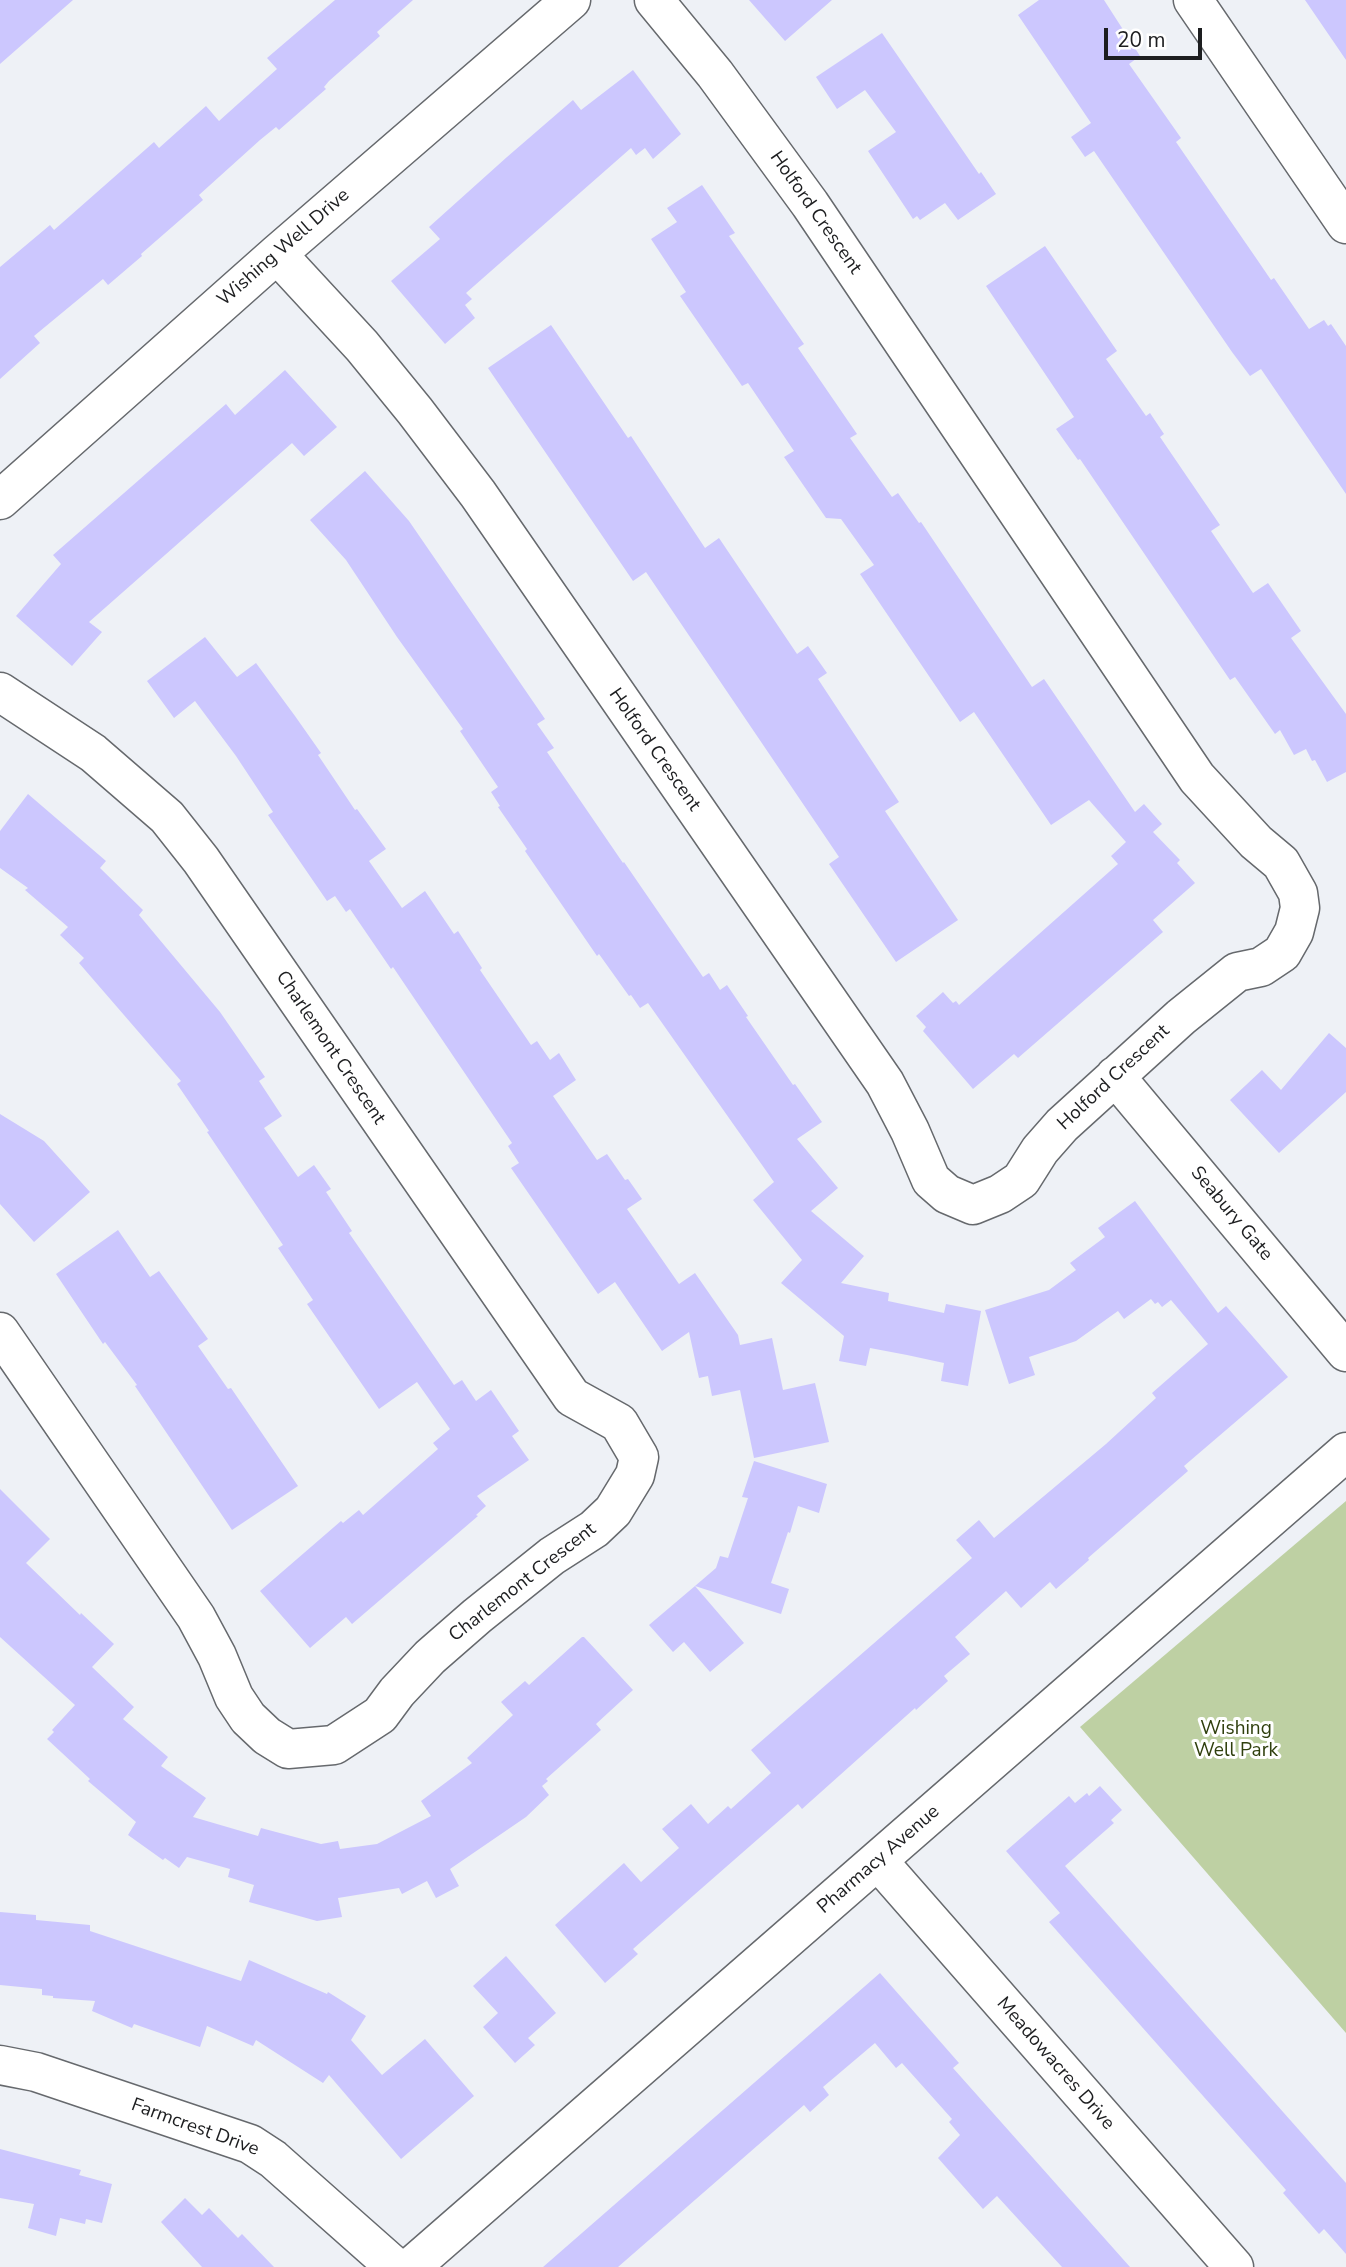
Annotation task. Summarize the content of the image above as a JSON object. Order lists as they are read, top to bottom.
{
  "streets": {
    "street": [
      "Holford Crescent",
      "Wishing Well Drive",
      "Charlemont Crescent",
      "Seabury Gate",
      "Pharmacy Avenue",
      "Meadowacres Drive",
      "Farmcrest Drive"
    ]
  },
  "crossings": [
    ["Holford Crescent", "Wishing Well Drive"],
    ["Holford Crescent", "Seabury Gate"],
    ["Pharmacy Avenue", "Meadowacres Drive"]
  ],
  "parks": ["Wishing Well Park"],
  "scale_bar": "20 m"
}
